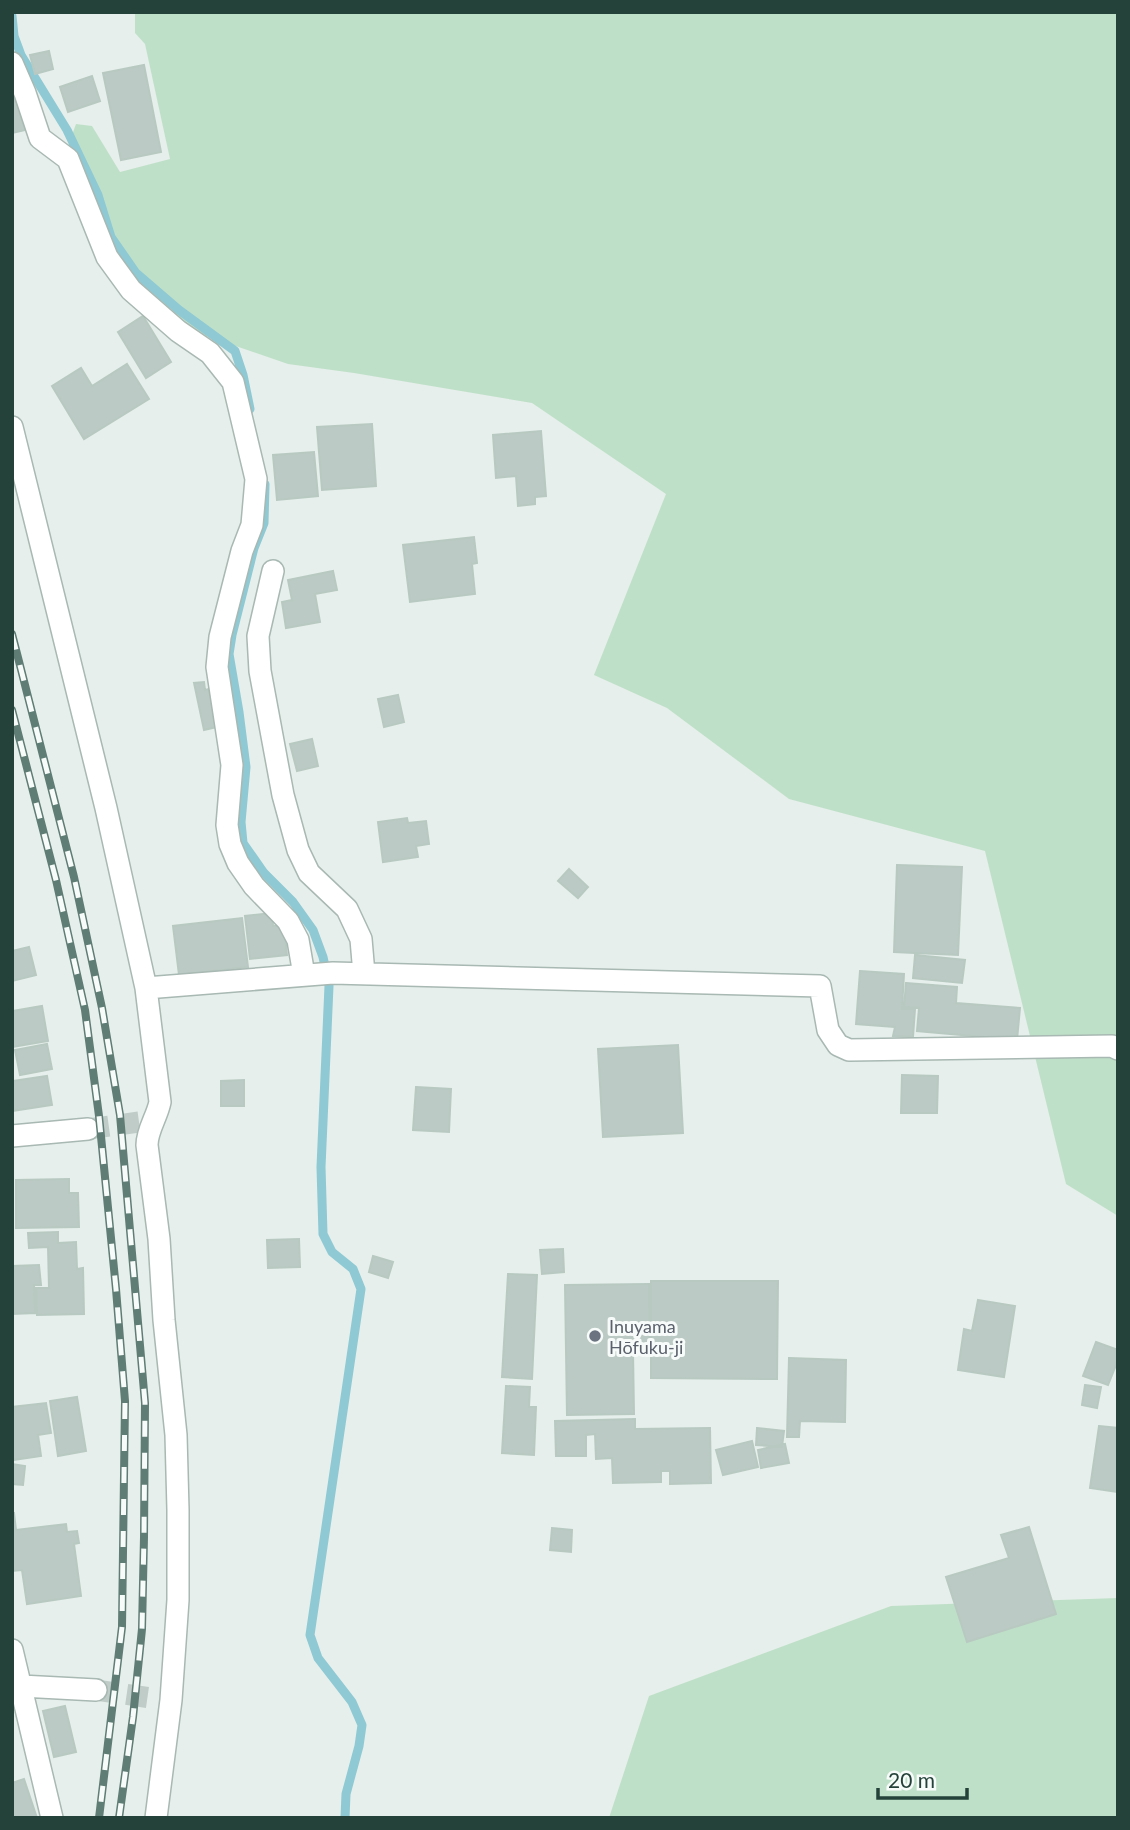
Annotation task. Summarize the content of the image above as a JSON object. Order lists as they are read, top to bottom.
{
  "places": ["Inuyama Hōfuku-ji"],
  "scale_bar": "20 m"
}
